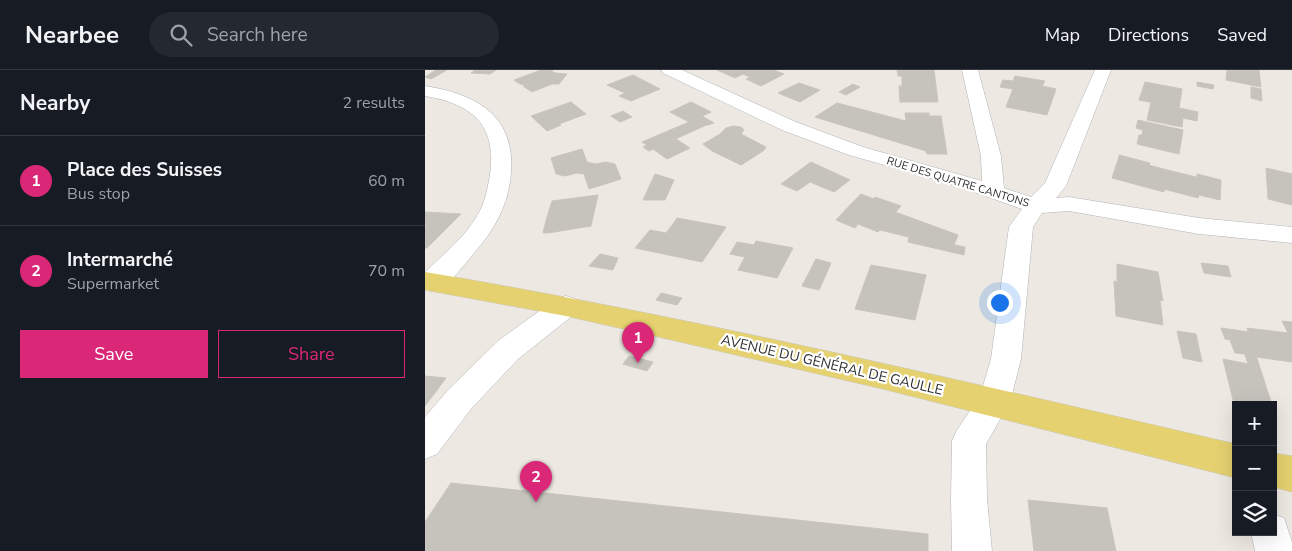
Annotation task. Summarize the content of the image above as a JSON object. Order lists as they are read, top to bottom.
{
  "streets": {
    "main road": ["AVENUE DU GÉNÉRAL DE GAULLE"],
    "street": ["RUE DES QUATRE CANTONS"]
  },
  "page": {
    "header": "Nearbee",
    "search": "Search here",
    "nav": ["Map", "Directions", "Saved"],
    "heading": ["Nearby", "2 results"],
    "list": [
      {
        "mark": "1",
        "name": "Place des Suisses",
        "note": "Bus stop",
        "value": "60 m"
      },
      {
        "mark": "2",
        "name": "Intermarché",
        "note": "Supermarket",
        "value": "70 m"
      }
    ],
    "buttons": ["Save", "Share"],
    "pins": ["1", "2"],
    "map_buttons": ["+", "−"]
  }
}
